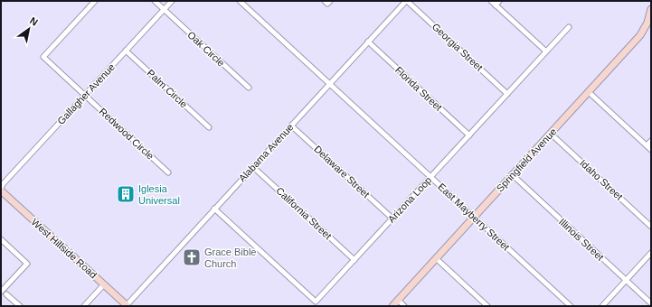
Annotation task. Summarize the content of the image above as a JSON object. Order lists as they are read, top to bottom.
{
  "streets": {
    "main road": ["Springfield Avenue", "West Hillside Road"],
    "street": [
      "Georgia Street",
      "Oak Circle",
      "Palm Circle",
      "Florida Street",
      "Gallagher Avenue",
      "Redwood Circle",
      "Alabama Avenue",
      "Delaware Street",
      "Idaho Street",
      "Arizona Loop",
      "California Street",
      "East Mayberry Street",
      "Illinois Street"
    ]
  },
  "crossings": [
    ["Georgia Street", "Alabama Avenue"],
    ["Georgia Street", "Arizona Loop"],
    ["Oak Circle", "Gallagher Avenue"],
    ["Palm Circle", "Gallagher Avenue"],
    ["Florida Street", "Alabama Avenue"],
    ["Florida Street", "Arizona Loop"],
    ["Gallagher Avenue", "Redwood Circle"],
    ["Gallagher Avenue", "West Hillside Road"],
    ["Alabama Avenue", "Delaware Street"],
    ["Alabama Avenue", "Arizona Loop"],
    ["Alabama Avenue", "California Street"],
    ["Alabama Avenue", "East Mayberry Street"],
    ["Alabama Avenue", "West Hillside Road"],
    ["Springfield Avenue", "Idaho Street"],
    ["Springfield Avenue", "East Mayberry Street"],
    ["Springfield Avenue", "Illinois Street"],
    ["Delaware Street", "Arizona Loop"],
    ["Arizona Loop", "California Street"],
    ["Arizona Loop", "East Mayberry Street"]
  ],
  "places": {
    "building": ["Iglesia Universal"],
    "church": ["Grace Bible Church"]
  },
  "north": "top right"
}
